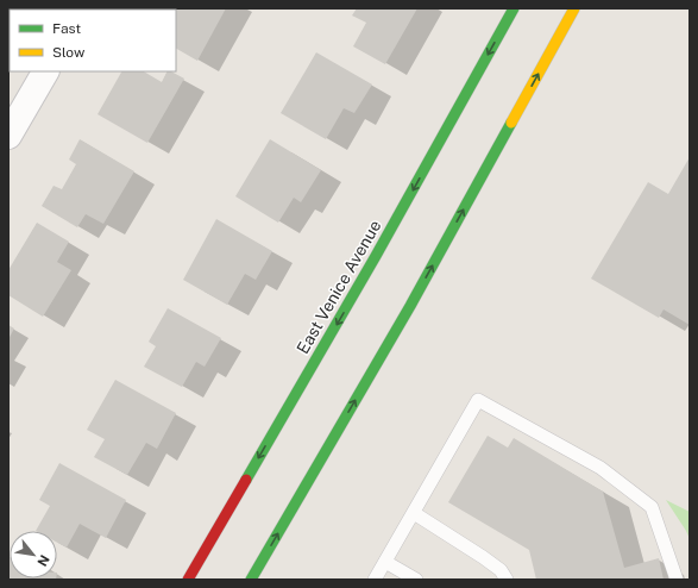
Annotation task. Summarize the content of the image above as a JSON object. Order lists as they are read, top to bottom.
{
  "streets": {
    "main road": ["East Venice Avenue"]
  },
  "legend": ["Fast", "Slow"],
  "north": "bottom right"
}
